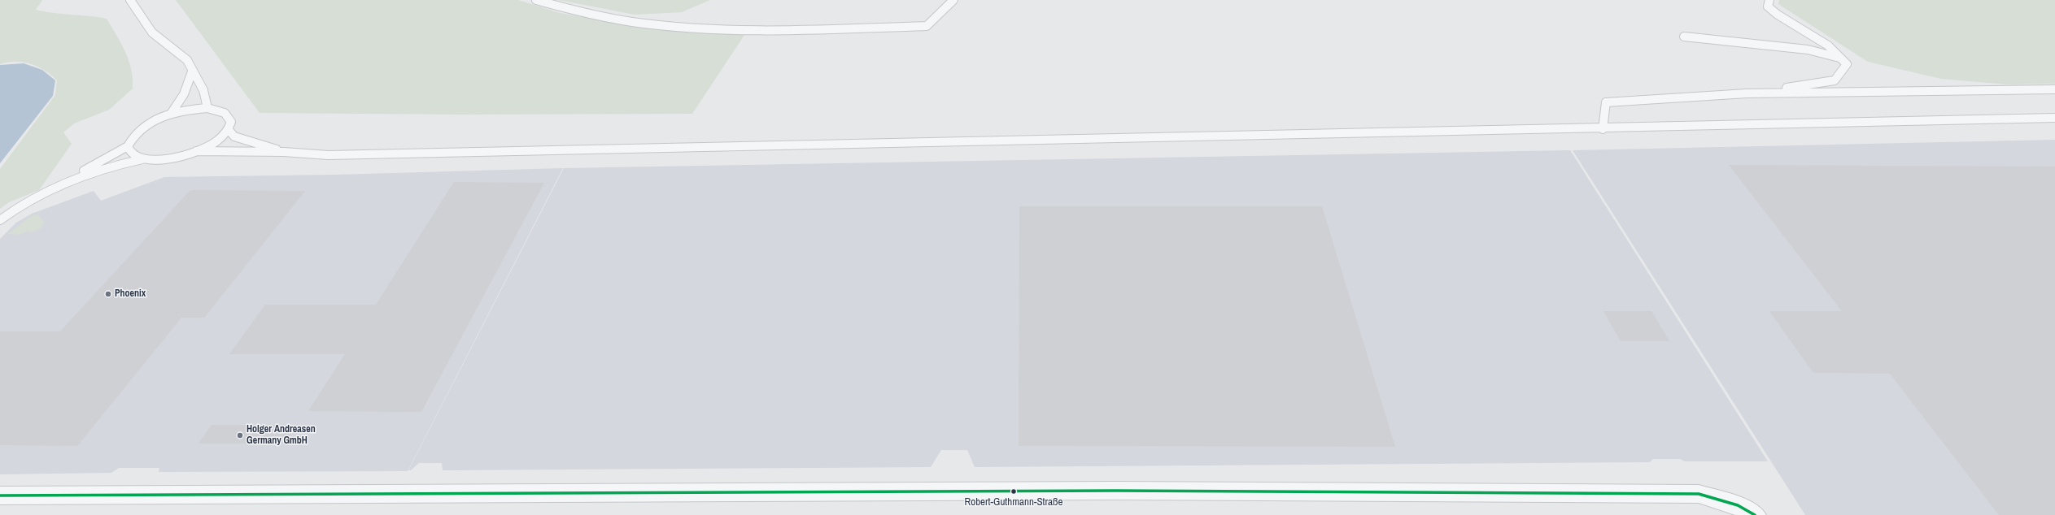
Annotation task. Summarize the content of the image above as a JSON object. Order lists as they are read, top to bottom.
{
  "places": ["Phoenix", "Holger Andreasen Germany GmbH", "Robert-Guthmann-Straße"]
}
